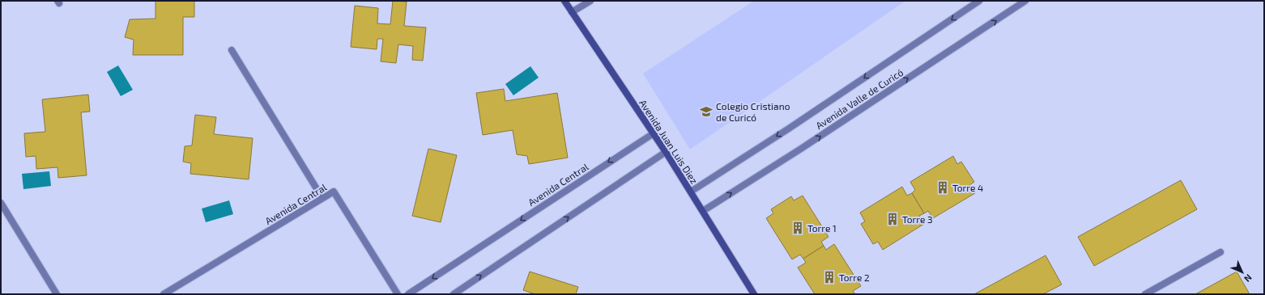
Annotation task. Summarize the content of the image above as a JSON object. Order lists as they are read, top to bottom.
{
  "streets": {
    "main road": ["Avenida Juan Luis Diez"],
    "street": ["Avenida Valle de Curicó", "Avenida Central"]
  },
  "crossings": [
    ["Avenida Valle de Curicó", "Avenida Juan Luis Diez"],
    ["Avenida Juan Luis Diez", "Avenida Central"]
  ],
  "places": {
    "school or university": ["Colegio Cristiano de Curicó"],
    "building": [
      "Torre 4",
      "Torre 3",
      "Torre 1",
      "Torre 2"
    ]
  },
  "north": "bottom right"
}
